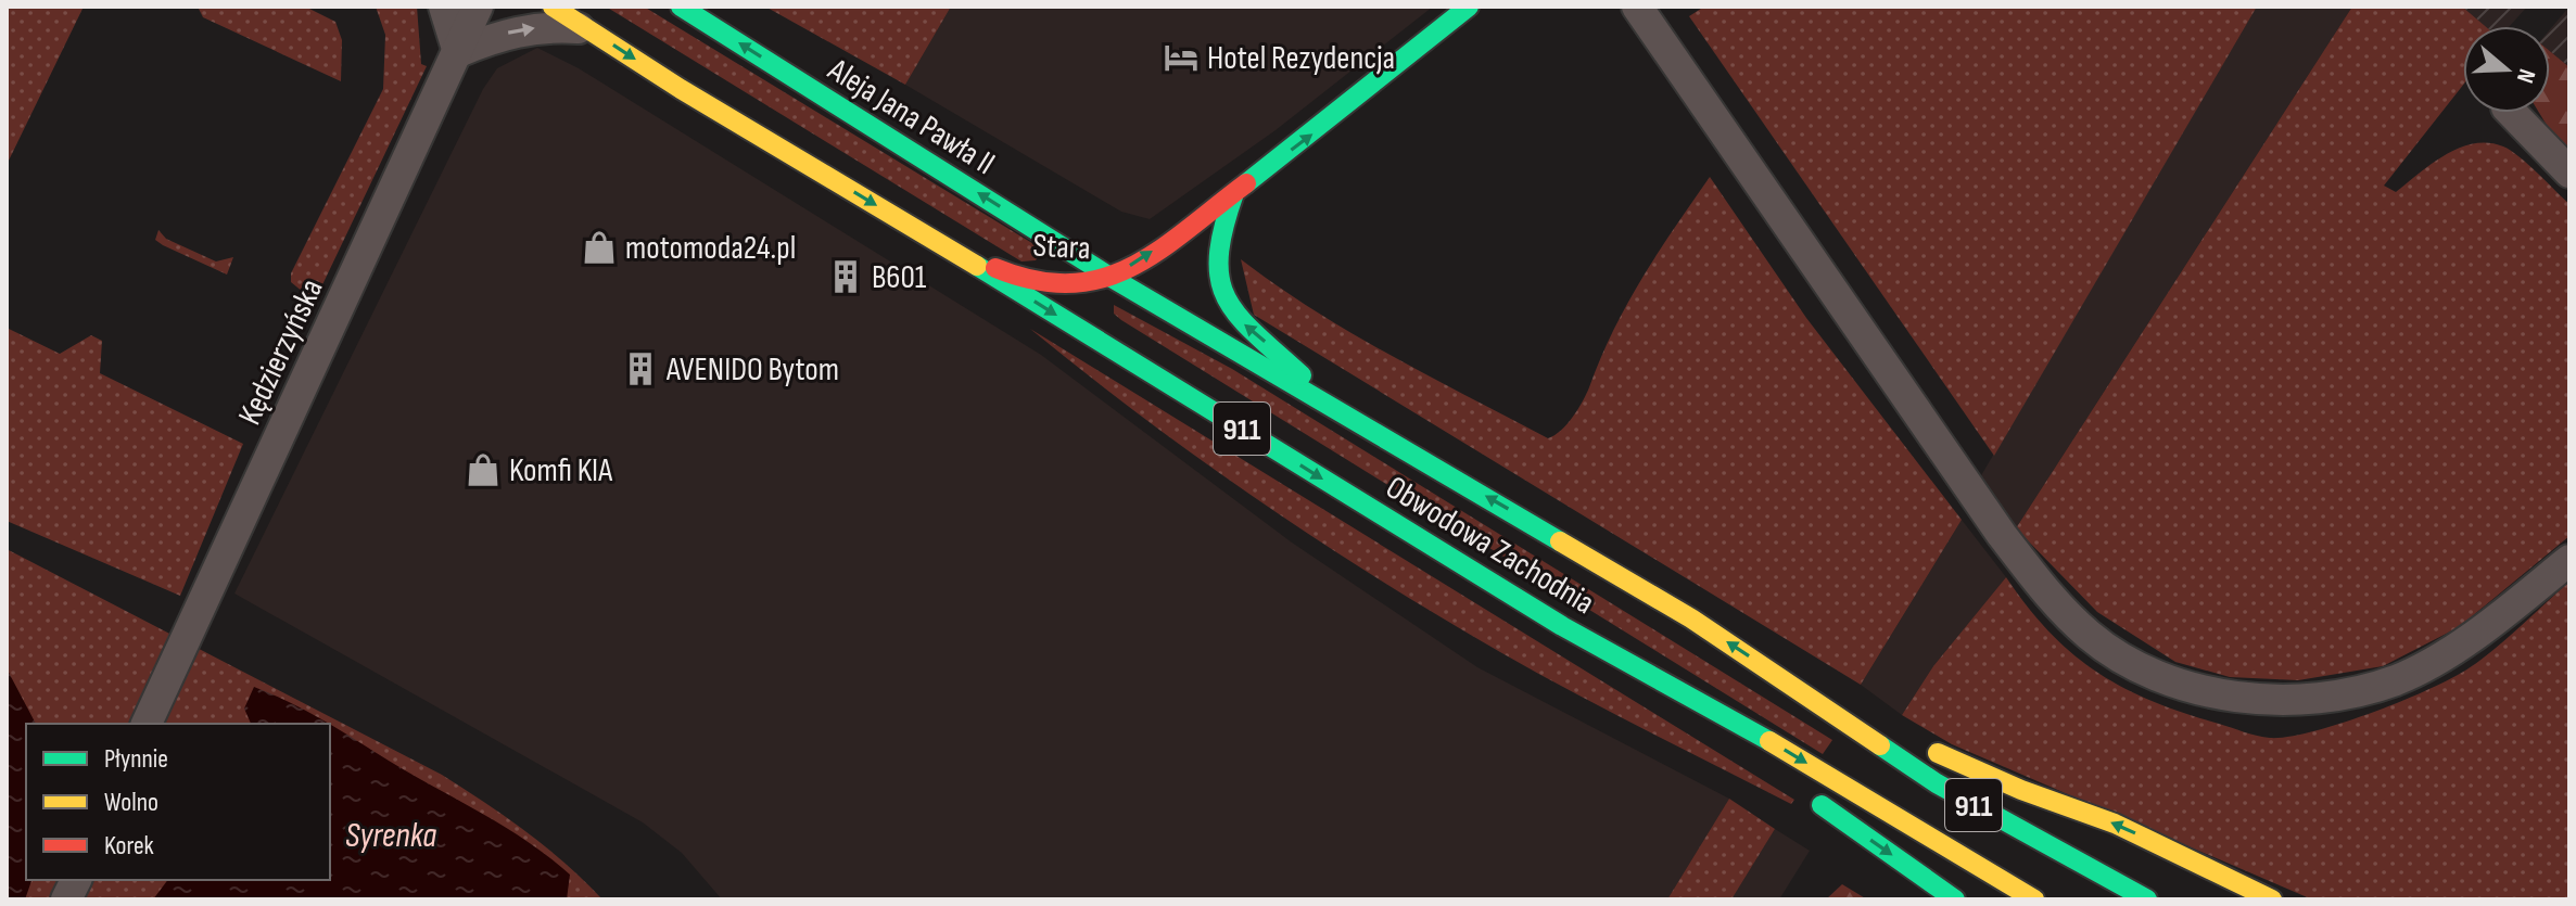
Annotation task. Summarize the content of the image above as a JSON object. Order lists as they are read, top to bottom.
{
  "streets": {
    "main road": [
      "Aleja Jana Pawła II",
      "Stara",
      "911",
      "Obwodowa Zachodnia"
    ],
    "street": ["Kędzierzyńska"]
  },
  "crossings": [
    ["Aleja Jana Pawła II", "Stara"],
    ["Aleja Jana Pawła II", "Obwodowa Zachodnia"],
    ["Stara", "911"],
    ["Stara", "Obwodowa Zachodnia"],
    ["911", "Obwodowa Zachodnia"]
  ],
  "one_way": ["Stara"],
  "water": ["Syrenka"],
  "places": {
    "hotel": ["Hotel Rezydencja"],
    "shop": ["motomoda24.pl", "Komfi KIA"],
    "building": ["B601", "AVENIDO Bytom"]
  },
  "legend": ["Płynnie", "Wolno", "Korek"],
  "north": "right"
}
